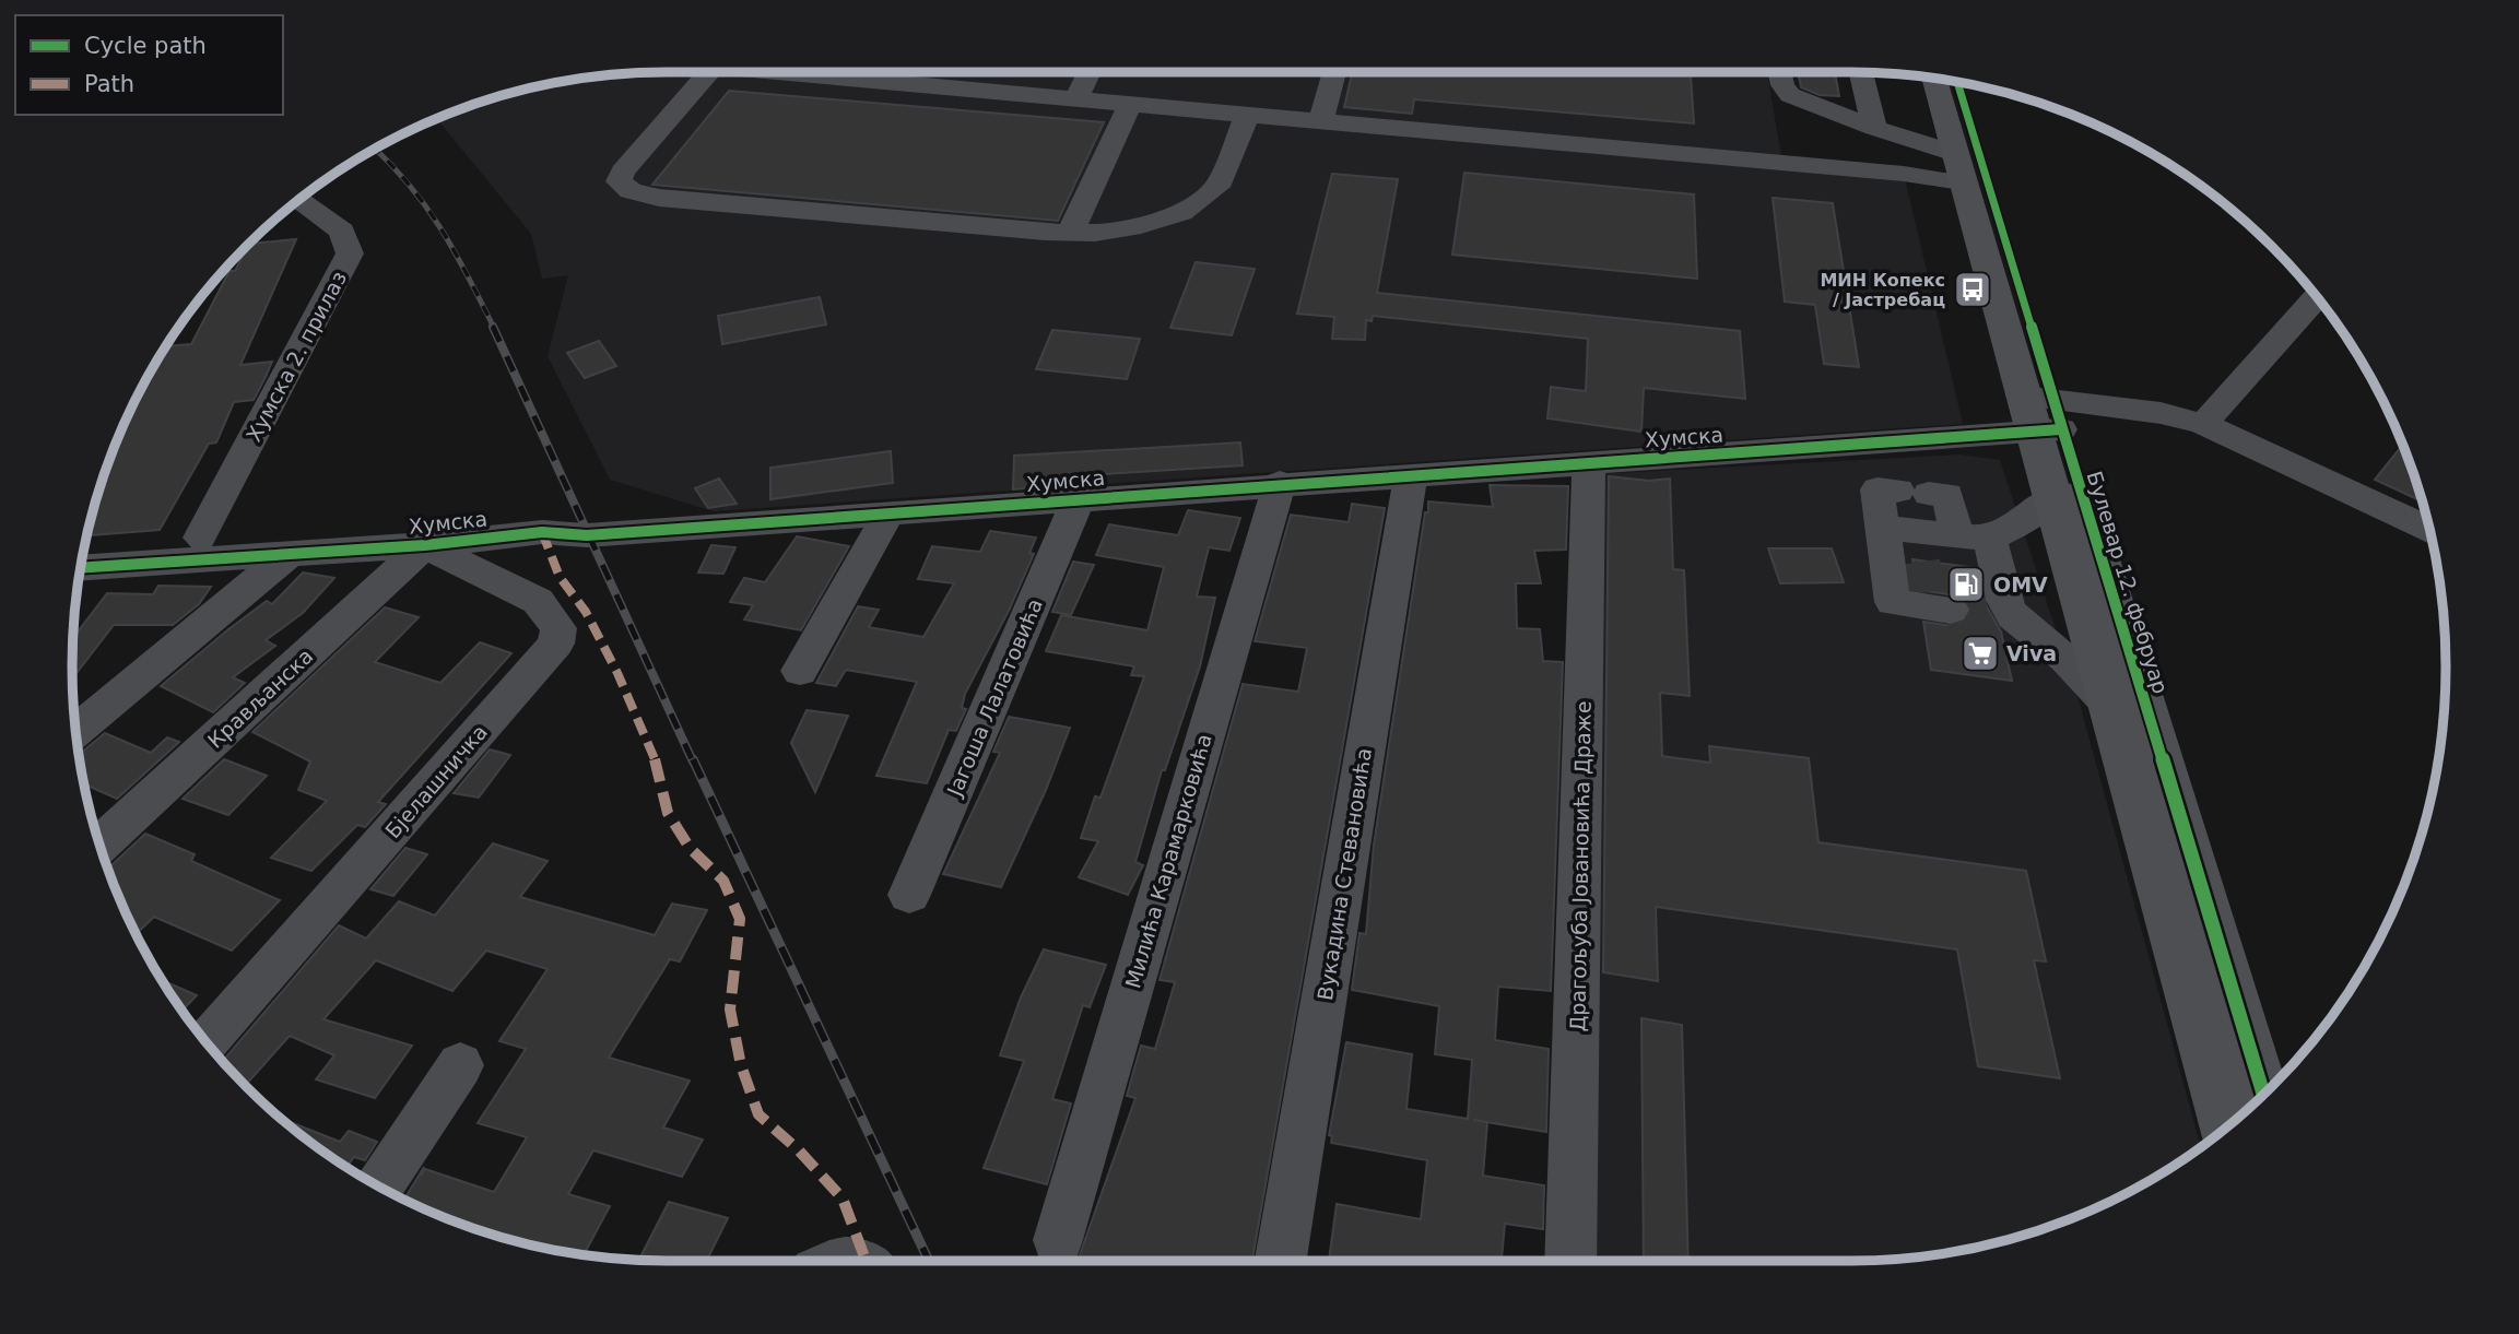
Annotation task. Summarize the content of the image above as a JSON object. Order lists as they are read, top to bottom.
{
  "streets": {
    "main road": ["Булевар 12. фебруар"],
    "street": [
      "Хумска 2. прилаз",
      "Хумска",
      "Јагоша Лалатовића",
      "Крављанска",
      "Бјелашничка",
      "Милића Карамарковића",
      "Драгољуба Јовановића Драже",
      "Вукадина Стевановића"
    ]
  },
  "crossings": [
    ["Хумска 2. прилаз", "Хумска"],
    ["Хумска", "Булевар 12. фебруар"],
    ["Хумска", "Јагоша Лалатовића"],
    ["Хумска", "Крављанска"],
    ["Хумска", "Бјелашничка"],
    ["Хумска", "Милића Карамарковића"],
    ["Хумска", "Драгољуба Јовановића Драже"],
    ["Хумска", "Вукадина Стевановића"],
    ["Крављанска", "Бјелашничка"]
  ],
  "places": {
    "bus stop": ["МИН Копекс / Јастребац"],
    "fuel station": ["OMV"],
    "supermarket": ["Viva"]
  },
  "legend": ["Cycle path", "Path"]
}
